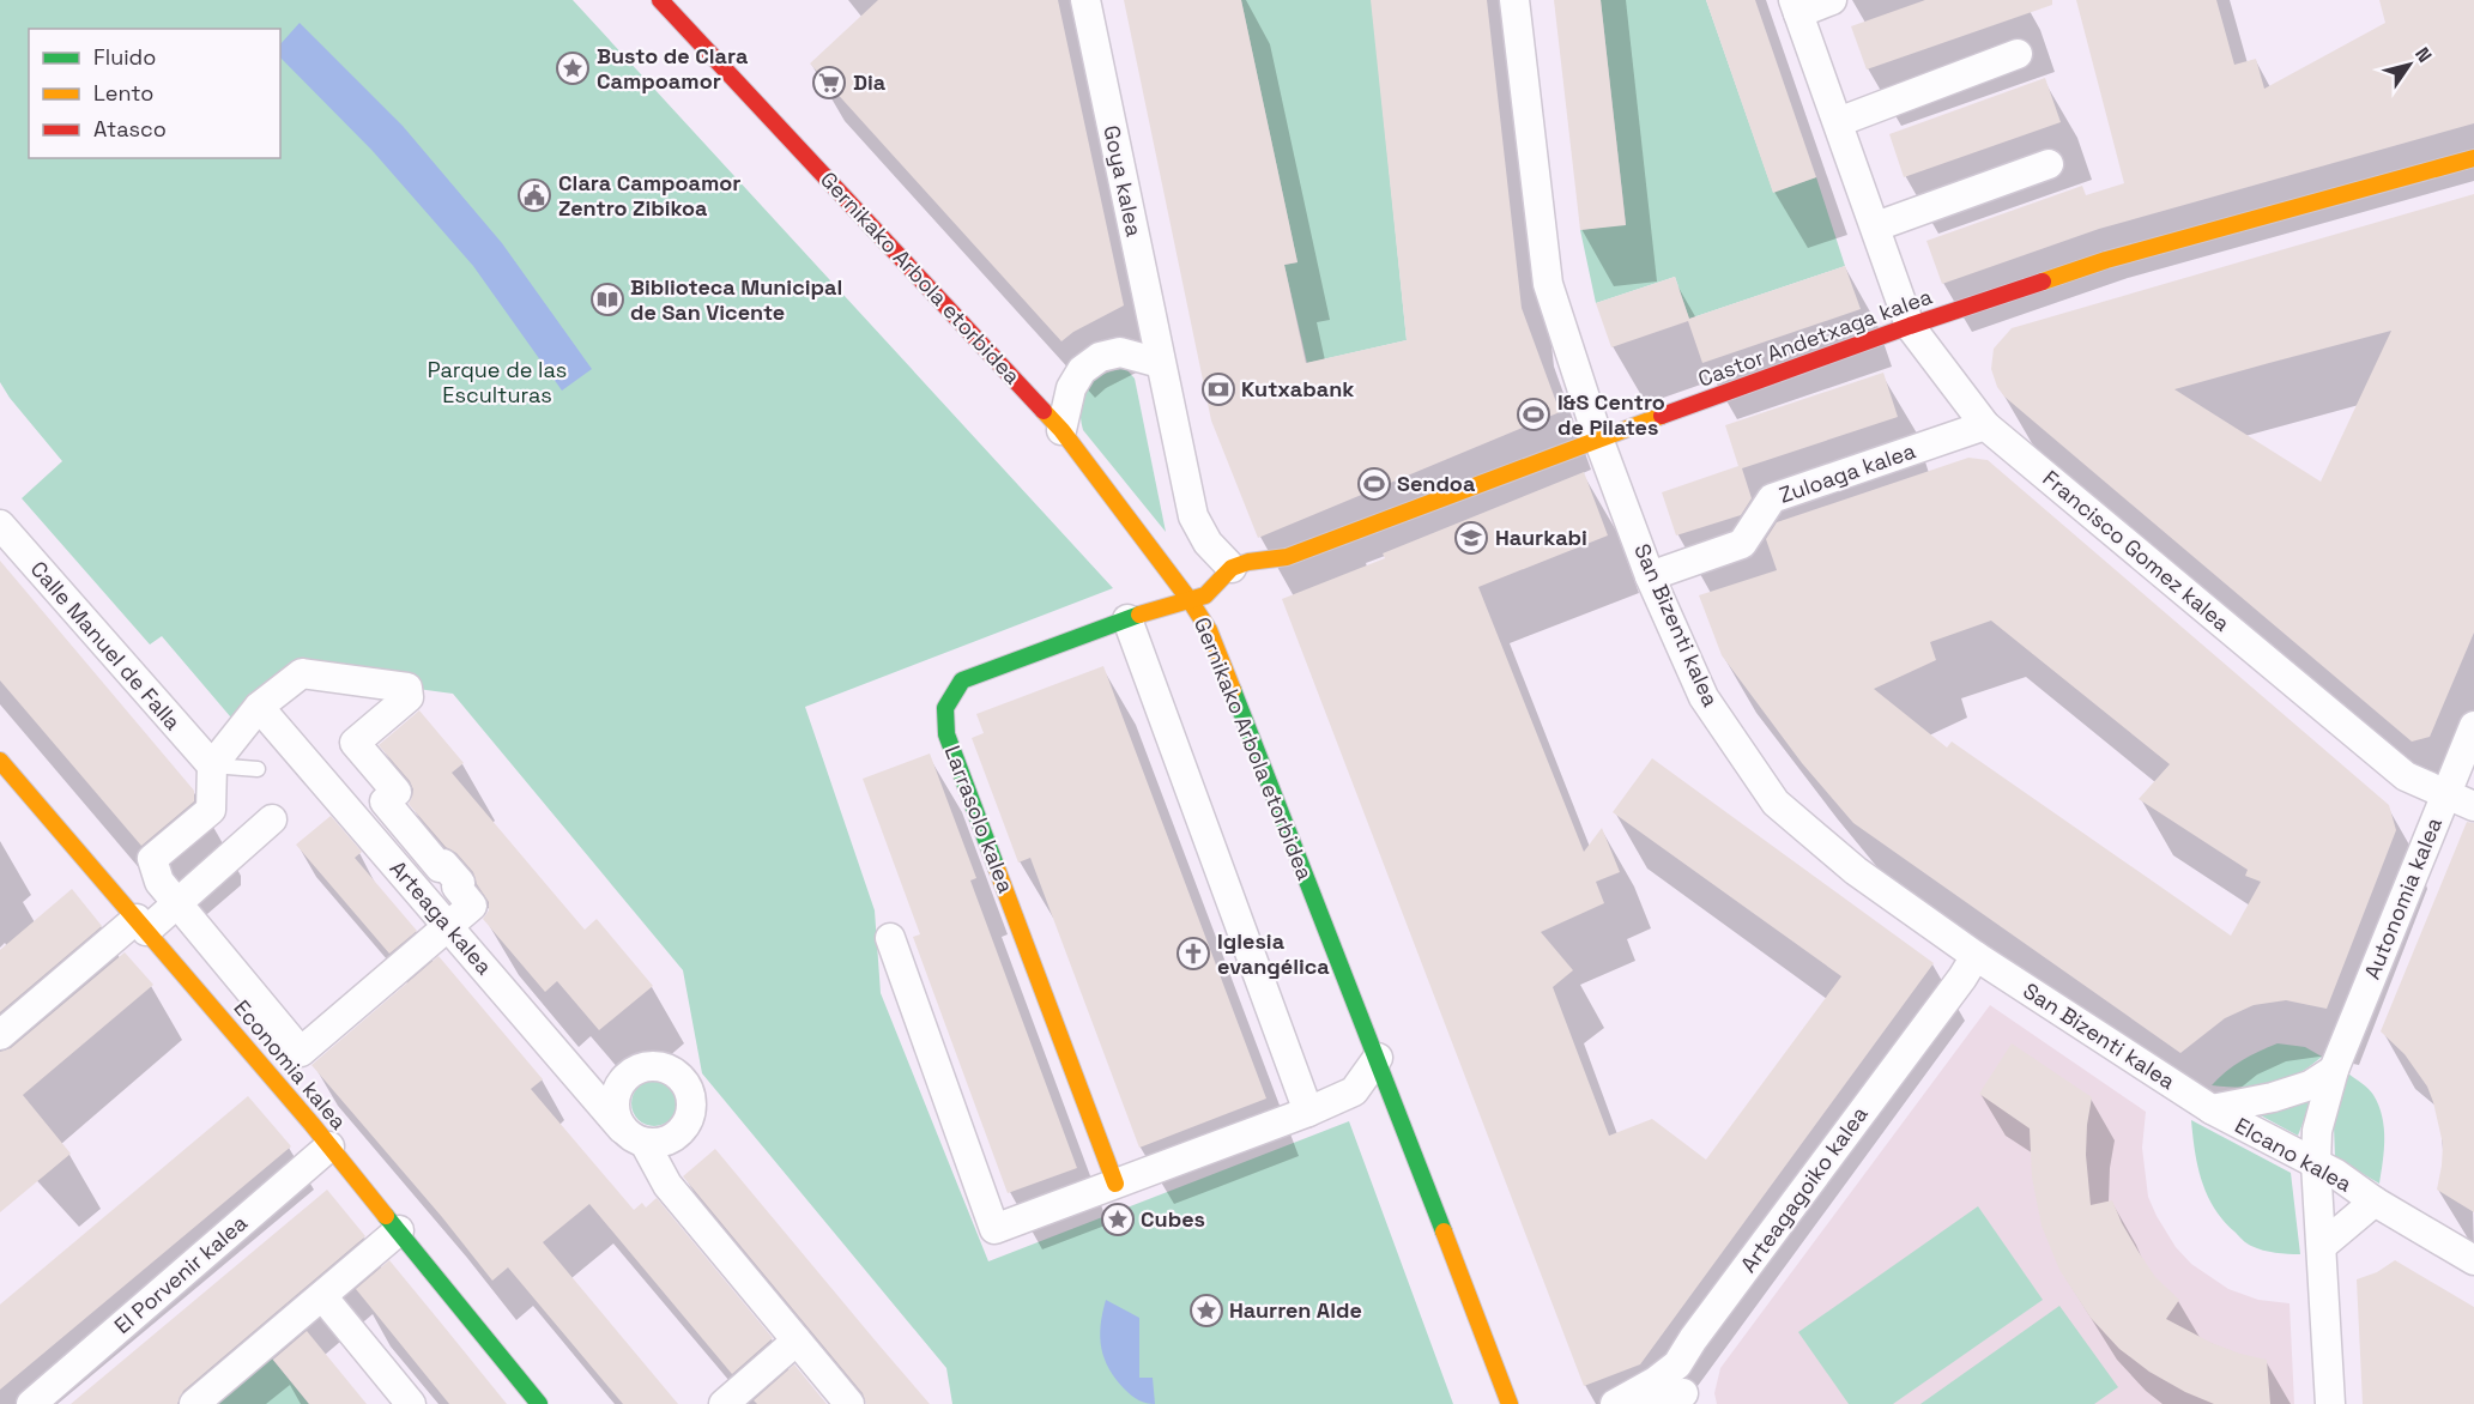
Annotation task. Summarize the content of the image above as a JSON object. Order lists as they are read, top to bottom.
{
  "streets": {
    "street": [
      "Goya kalea",
      "Gernikako Arbola etorbidea",
      "Castor Andetxaga kalea",
      "Zuloaga kalea",
      "Francisco Gomez kalea",
      "San Bizenti kalea",
      "Calle Manuel de Falla",
      "Larrasolo kalea",
      "Autonomia kalea",
      "Arteaga kalea",
      "Economia kalea",
      "Elcano kalea",
      "Arteagagoiko kalea",
      "El Porvenir kalea"
    ]
  },
  "crossings": [
    ["Goya kalea", "Castor Andetxaga kalea"],
    ["Gernikako Arbola etorbidea", "Larrasolo kalea"],
    ["Castor Andetxaga kalea", "Francisco Gomez kalea"],
    ["Castor Andetxaga kalea", "San Bizenti kalea"],
    ["Zuloaga kalea", "Francisco Gomez kalea"],
    ["Zuloaga kalea", "San Bizenti kalea"],
    ["Francisco Gomez kalea", "Autonomia kalea"],
    ["San Bizenti kalea", "Elcano kalea"],
    ["San Bizenti kalea", "Arteagagoiko kalea"],
    ["Autonomia kalea", "Elcano kalea"],
    ["Economia kalea", "El Porvenir kalea"]
  ],
  "parks": ["Parque de las Esculturas"],
  "places": {
    "place": ["Busto de Clara Campoamor", "Cubes", "Haurren Alde"],
    "supermarket": ["Dia"],
    "public building": ["Clara Campoamor Zentro Zibikoa"],
    "library": ["Biblioteca Municipal de San Vicente"],
    "bank": ["Kutxabank"],
    "sports": ["I&S Centro de Pilates", "Sendoa"],
    "school or university": ["Haurkabi"],
    "church": ["Iglesia evangélica"]
  },
  "legend": ["Fluido", "Lento", "Atasco"],
  "north": "top right"
}
